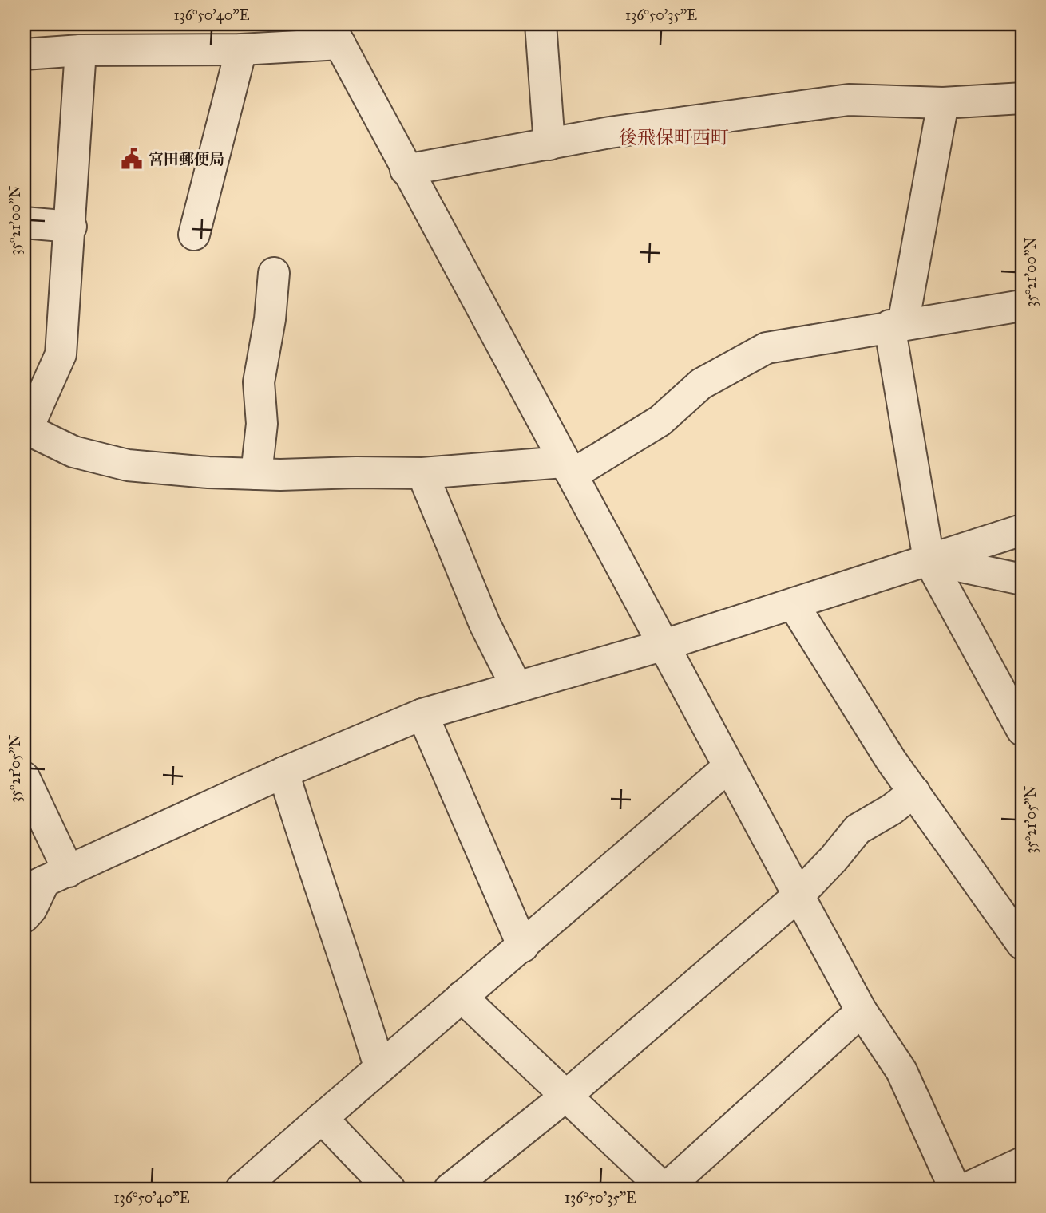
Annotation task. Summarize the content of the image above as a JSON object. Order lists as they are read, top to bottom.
{
  "districts": ["後飛保町西町"],
  "places": {
    "public building": ["宮田郵便局"]
  },
  "coordinates": [
    "136°50'40\"E",
    "136°50'35\"E",
    "35°21'00\"N",
    "35°21'05\"N"
  ]
}
